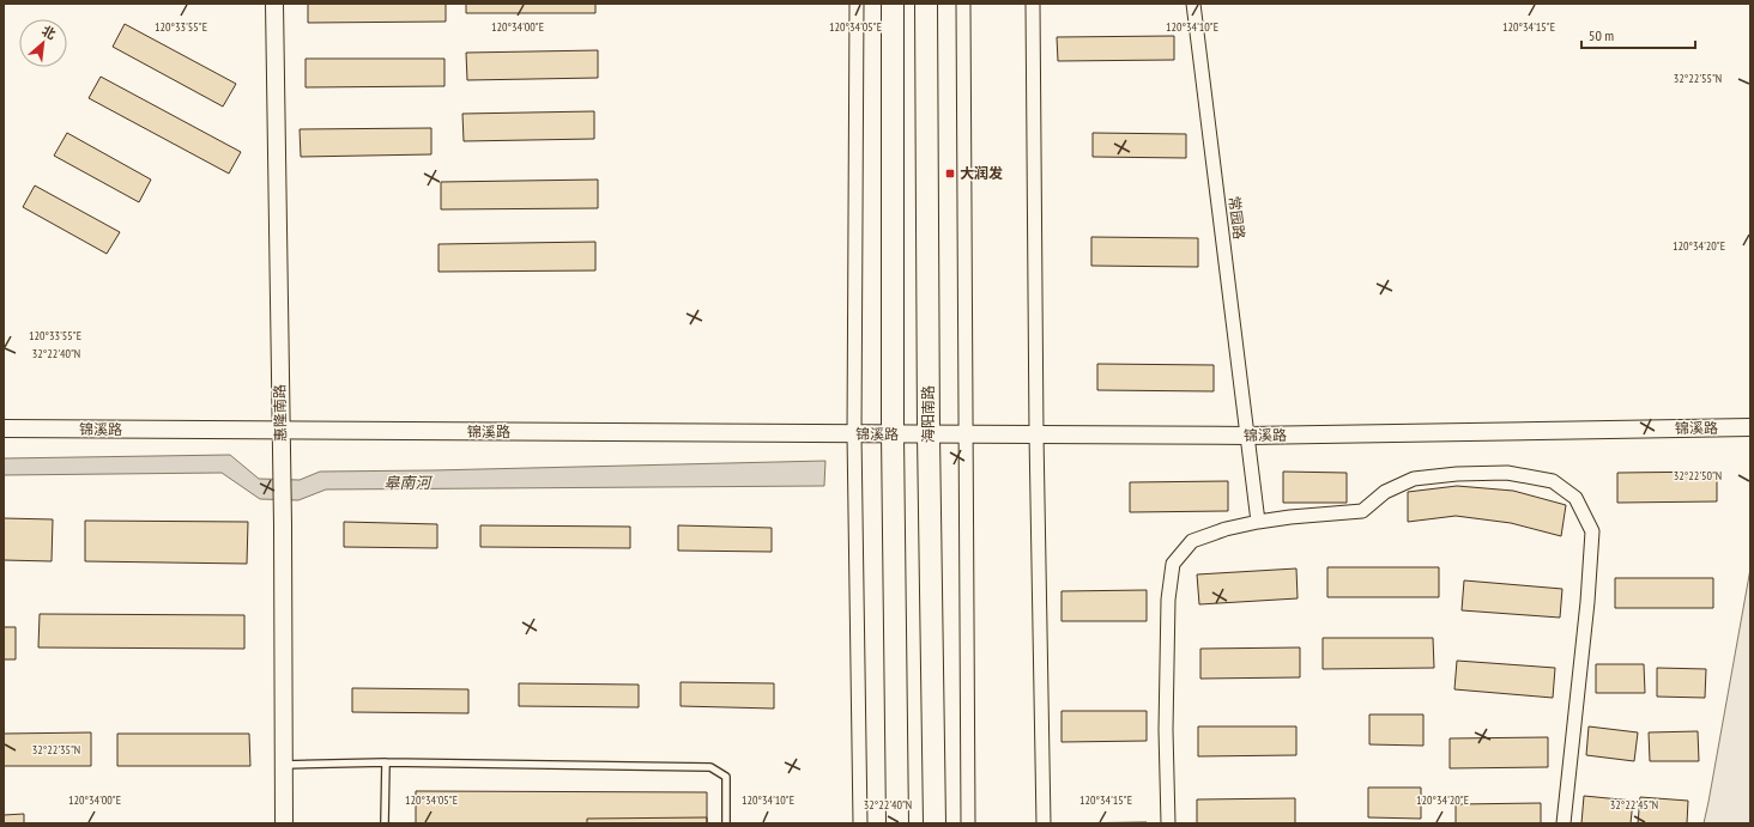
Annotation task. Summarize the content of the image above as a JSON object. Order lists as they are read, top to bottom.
{
  "streets": {
    "main road": ["海阳南路"],
    "street": ["常园路", "惠隆南路", "锦溪路"]
  },
  "crossings": [
    ["常园路", "锦溪路"],
    ["惠隆南路", "锦溪路"],
    ["海阳南路", "锦溪路"]
  ],
  "water": ["皋南河"],
  "places": {
    "transit": ["大润发"]
  },
  "scale_bar": "50 m",
  "north": "top right",
  "coordinates": [
    "120°33'55\"E",
    "120°34'00\"E",
    "120°34'05\"E",
    "120°34'10\"E",
    "120°34'15\"E",
    "32°22'55\"N",
    "120°34'20\"E",
    "32°22'40\"N",
    "32°22'50\"N",
    "32°22'35\"N",
    "32°22'45\"N"
  ]
}
